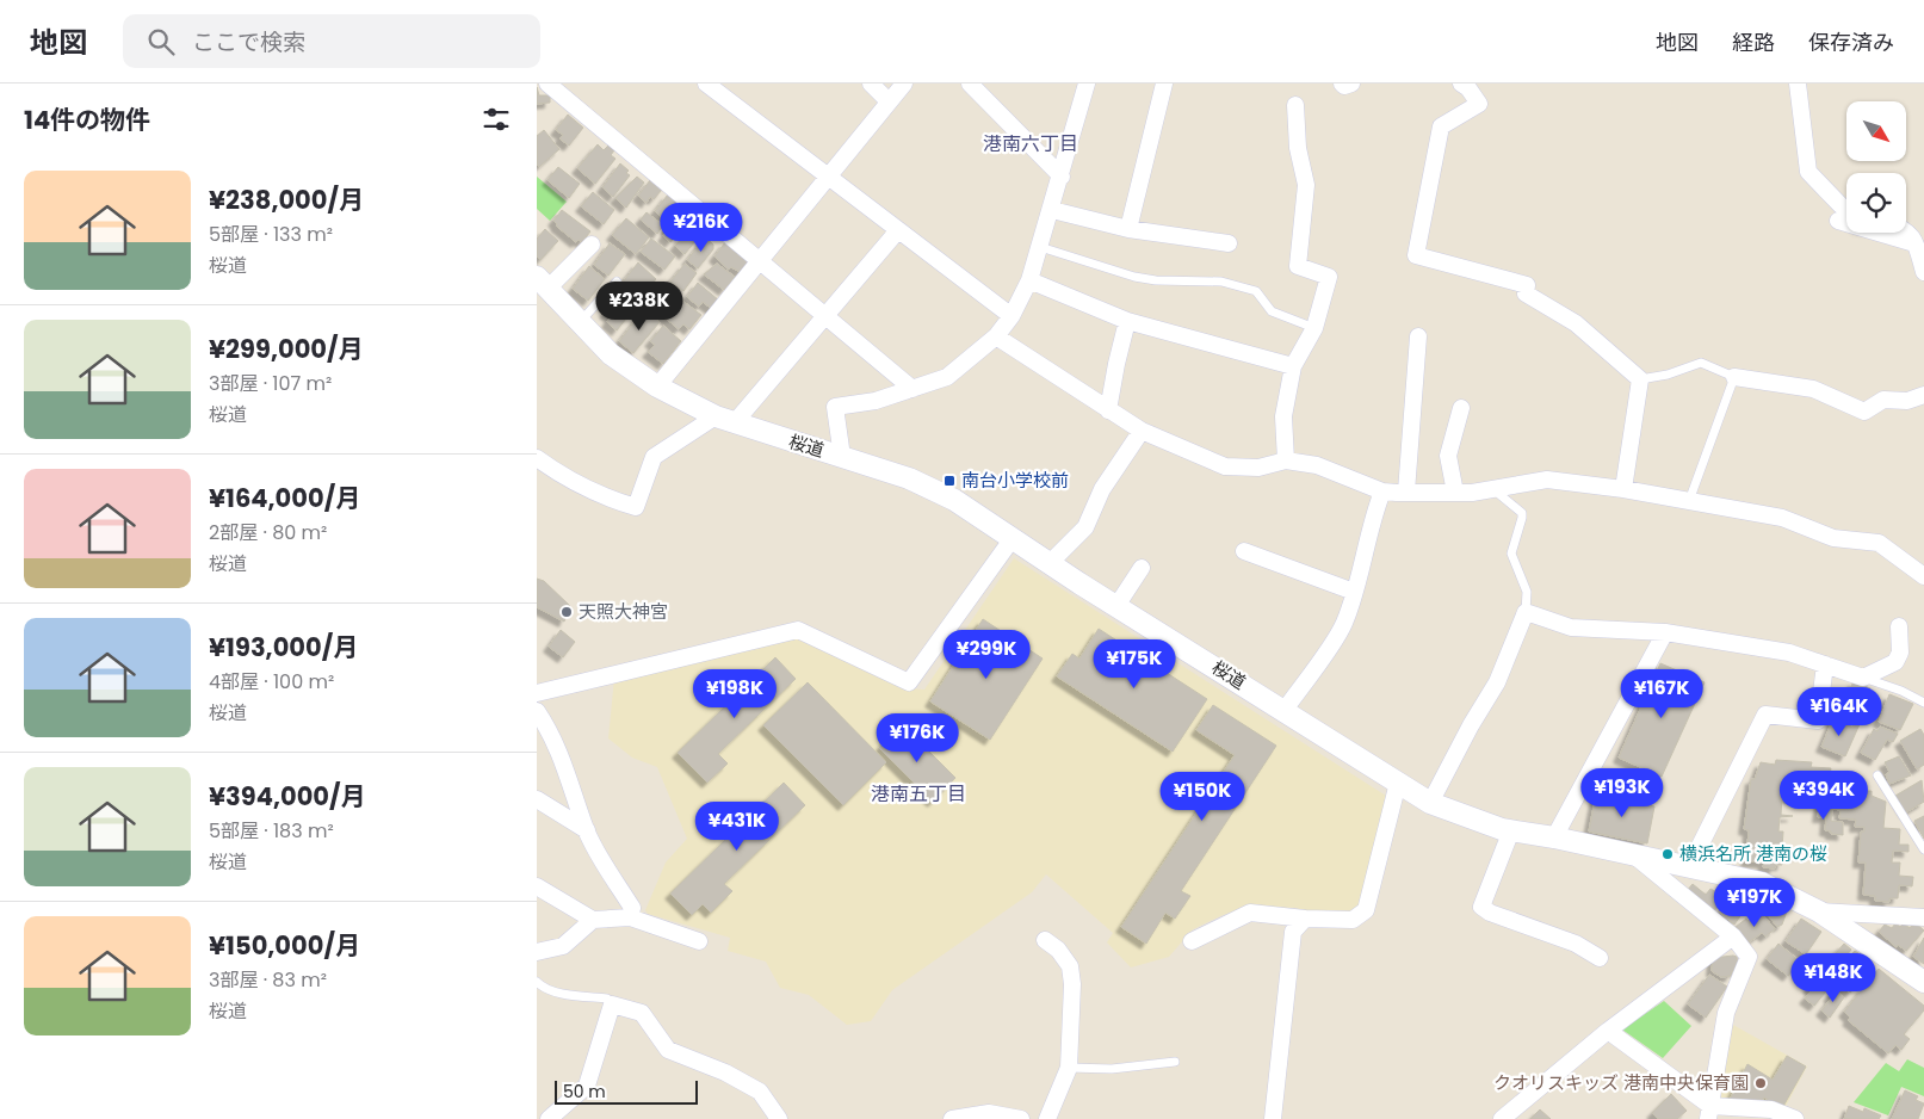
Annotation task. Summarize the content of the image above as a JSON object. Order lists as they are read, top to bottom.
{
  "streets": {
    "street": ["桜道"]
  },
  "districts": ["港南六丁目", "港南五丁目"],
  "places": {
    "transit": ["南台小学校前"],
    "other": ["天照大神宮", "横浜名所 港南の桜", "クオリスキッズ 港南中央保育園"]
  },
  "scale_bar": "50 m",
  "north": "bottom right",
  "page": {
    "header": "地図",
    "search": "ここで検索",
    "nav": ["地図", "経路", "保存済み"],
    "heading": "14件の物件",
    "list": [
      {
        "name": "¥238,000/月",
        "note": "5部屋 · 133 m² · 桜道"
      },
      {
        "name": "¥299,000/月",
        "note": "3部屋 · 107 m² · 桜道"
      },
      {
        "name": "¥164,000/月",
        "note": "2部屋 · 80 m² · 桜道"
      },
      {
        "name": "¥193,000/月",
        "note": "4部屋 · 100 m² · 桜道"
      },
      {
        "name": "¥394,000/月",
        "note": "5部屋 · 183 m² · 桜道"
      },
      {
        "name": "¥150,000/月",
        "note": "3部屋 · 83 m² · 桜道"
      }
    ],
    "price": [
      "¥216K",
      "¥238K",
      "¥299K",
      "¥175K",
      "¥198K",
      "¥167K",
      "¥164K",
      "¥176K",
      "¥193K",
      "¥394K",
      "¥150K",
      "¥431K",
      "¥197K",
      "¥148K"
    ],
    "scale": "50 m"
  }
}
